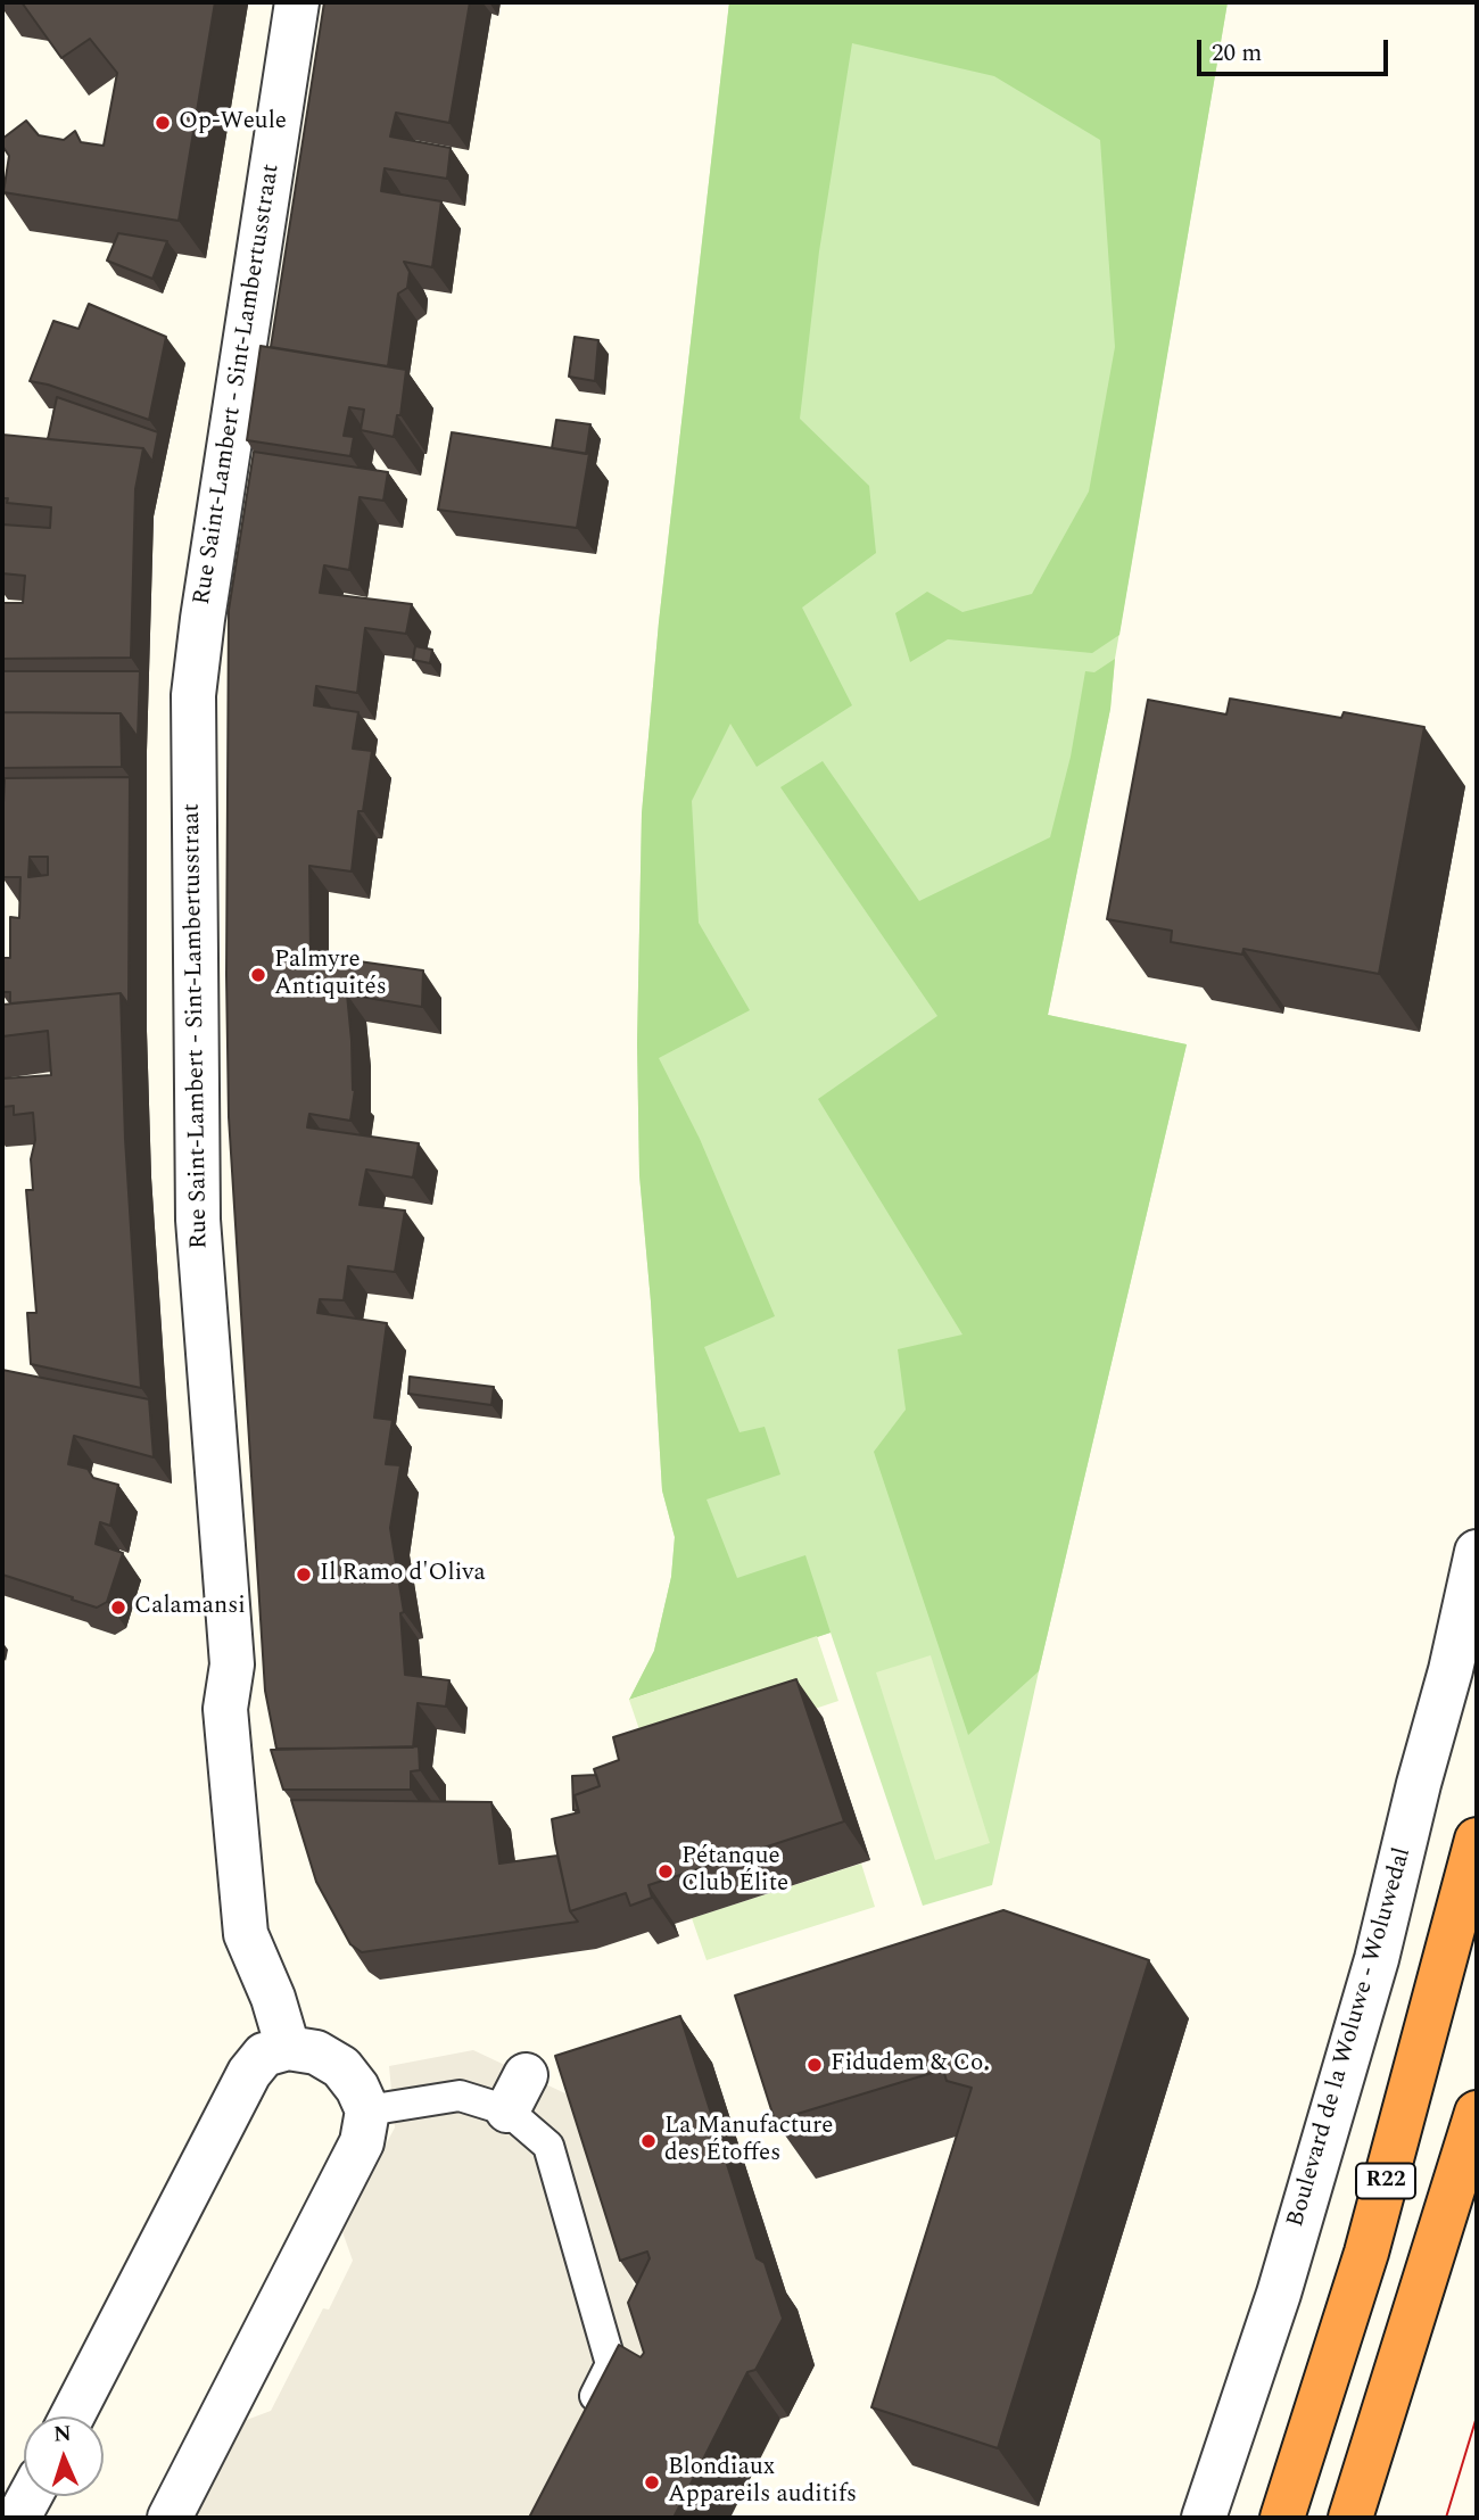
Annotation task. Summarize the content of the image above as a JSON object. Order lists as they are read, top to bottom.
{
  "streets": {
    "highway": ["R22"],
    "street": ["Rue Saint-Lambert - Sint-Lambertusstraat", "Boulevard de la Woluwe - Woluwedal"]
  },
  "places": [
    "Op-Weule",
    "Palmyre Antiquités",
    "Il Ramo d'Oliva",
    "Calamansi",
    "Pétanque Club Élite",
    "Fidudem & Co.",
    "La Manufacture des Étoffes",
    "Blondiaux Appareils auditifs"
  ],
  "scale_bar": "20 m",
  "north": "top"
}
